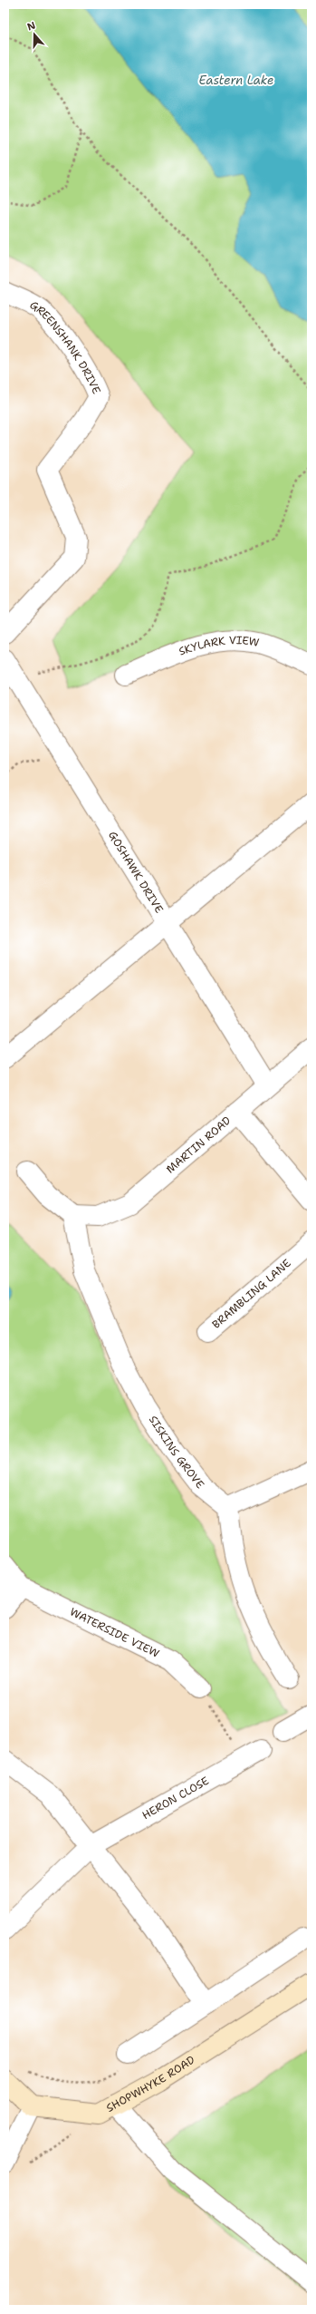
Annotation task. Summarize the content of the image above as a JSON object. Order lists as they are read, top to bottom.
{
  "streets": {
    "main road": ["SHOPWHYKE ROAD"],
    "street": [
      "GREENSHANK DRIVE",
      "SKYLARK VIEW",
      "GOSHAWK DRIVE",
      "MARTIN ROAD",
      "BRAMBLING LANE",
      "SISKINS GROVE",
      "WATERSIDE VIEW",
      "HERON CLOSE"
    ]
  },
  "crossings": [
    ["GOSHAWK DRIVE", "MARTIN ROAD"],
    ["MARTIN ROAD", "SISKINS GROVE"]
  ],
  "water": ["Eastern Lake"],
  "north": "top"
}
